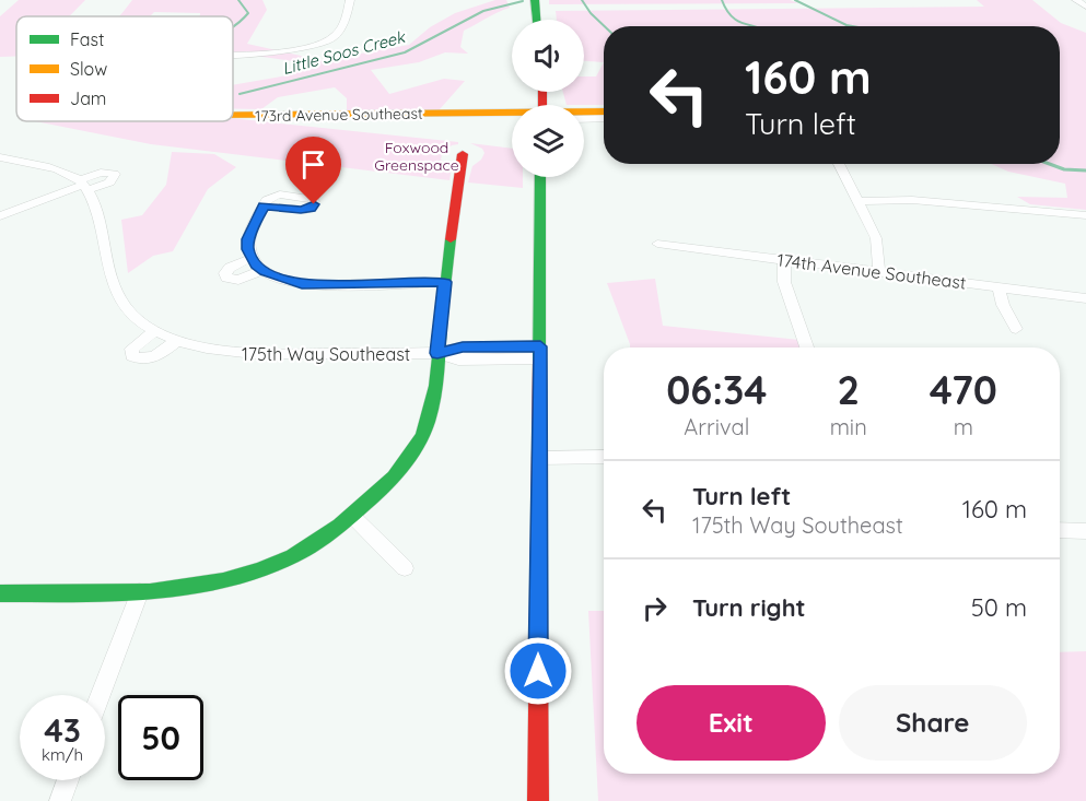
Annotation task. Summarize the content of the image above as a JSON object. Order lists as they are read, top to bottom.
{
  "streets": {
    "street": ["173rd Avenue Southeast", "174th Avenue Southeast", "175th Way Southeast"]
  },
  "water": ["Little Soos Creek"],
  "parks": ["Foxwood Greenspace"],
  "legend": ["Fast", "Slow", "Jam"],
  "page": {
    "turn": ["160 m", "Turn left"],
    "eta": [
      "06:34",
      "Arrival",
      "2",
      "min",
      "470",
      "m"
    ],
    "list": [
      {
        "name": "Turn left",
        "note": "175th Way Southeast",
        "value": "160 m"
      },
      {
        "name": "Turn right",
        "value": "50 m"
      }
    ],
    "buttons": ["Exit", "Share"],
    "speed": "43 km/h",
    "limit": "50"
  }
}
